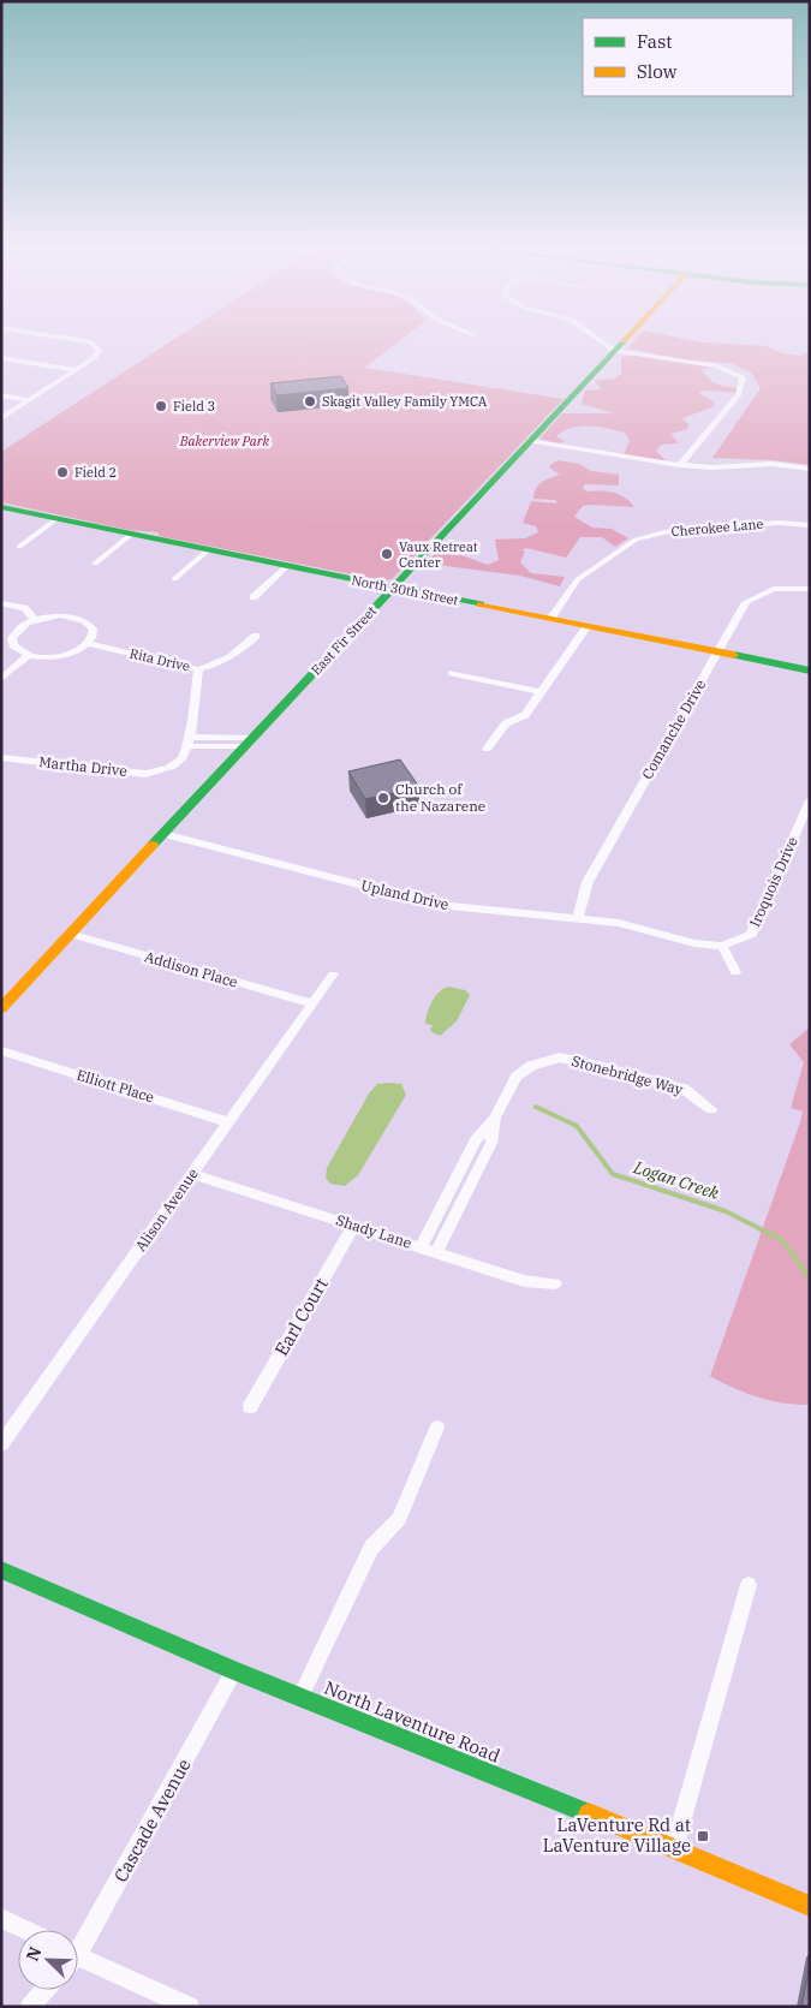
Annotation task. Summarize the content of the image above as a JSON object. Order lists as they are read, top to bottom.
{
  "streets": {
    "street": [
      "Cherokee Lane",
      "North 30th Street",
      "East Fir Street",
      "Rita Drive",
      "Comanche Drive",
      "Martha Drive",
      "Iroquois Drive",
      "Upland Drive",
      "Addison Place",
      "Stonebridge Way",
      "Elliott Place",
      "Alison Avenue",
      "Shady Lane",
      "Earl Court",
      "North Laventure Road",
      "Cascade Avenue"
    ]
  },
  "crossings": [
    ["Cherokee Lane", "North 30th Street"],
    ["North 30th Street", "East Fir Street"],
    ["North 30th Street", "Comanche Drive"],
    ["East Fir Street", "Upland Drive"],
    ["East Fir Street", "Addison Place"],
    ["Rita Drive", "Martha Drive"],
    ["Comanche Drive", "Upland Drive"],
    ["Iroquois Drive", "Upland Drive"],
    ["Addison Place", "Alison Avenue"],
    ["Stonebridge Way", "Shady Lane"],
    ["Elliott Place", "Alison Avenue"],
    ["Alison Avenue", "Shady Lane"],
    ["Shady Lane", "Earl Court"],
    ["North Laventure Road", "Cascade Avenue"]
  ],
  "water": ["Logan Creek"],
  "parks": ["Bakerview Park"],
  "places": {
    "other": [
      "Skagit Valley Family YMCA",
      "Field 3",
      "Field 2",
      "Vaux Retreat Center",
      "Church of the Nazarene"
    ],
    "transit": ["LaVenture Rd at LaVenture Village"]
  },
  "legend": ["Fast", "Slow"],
  "north": "top left"
}
